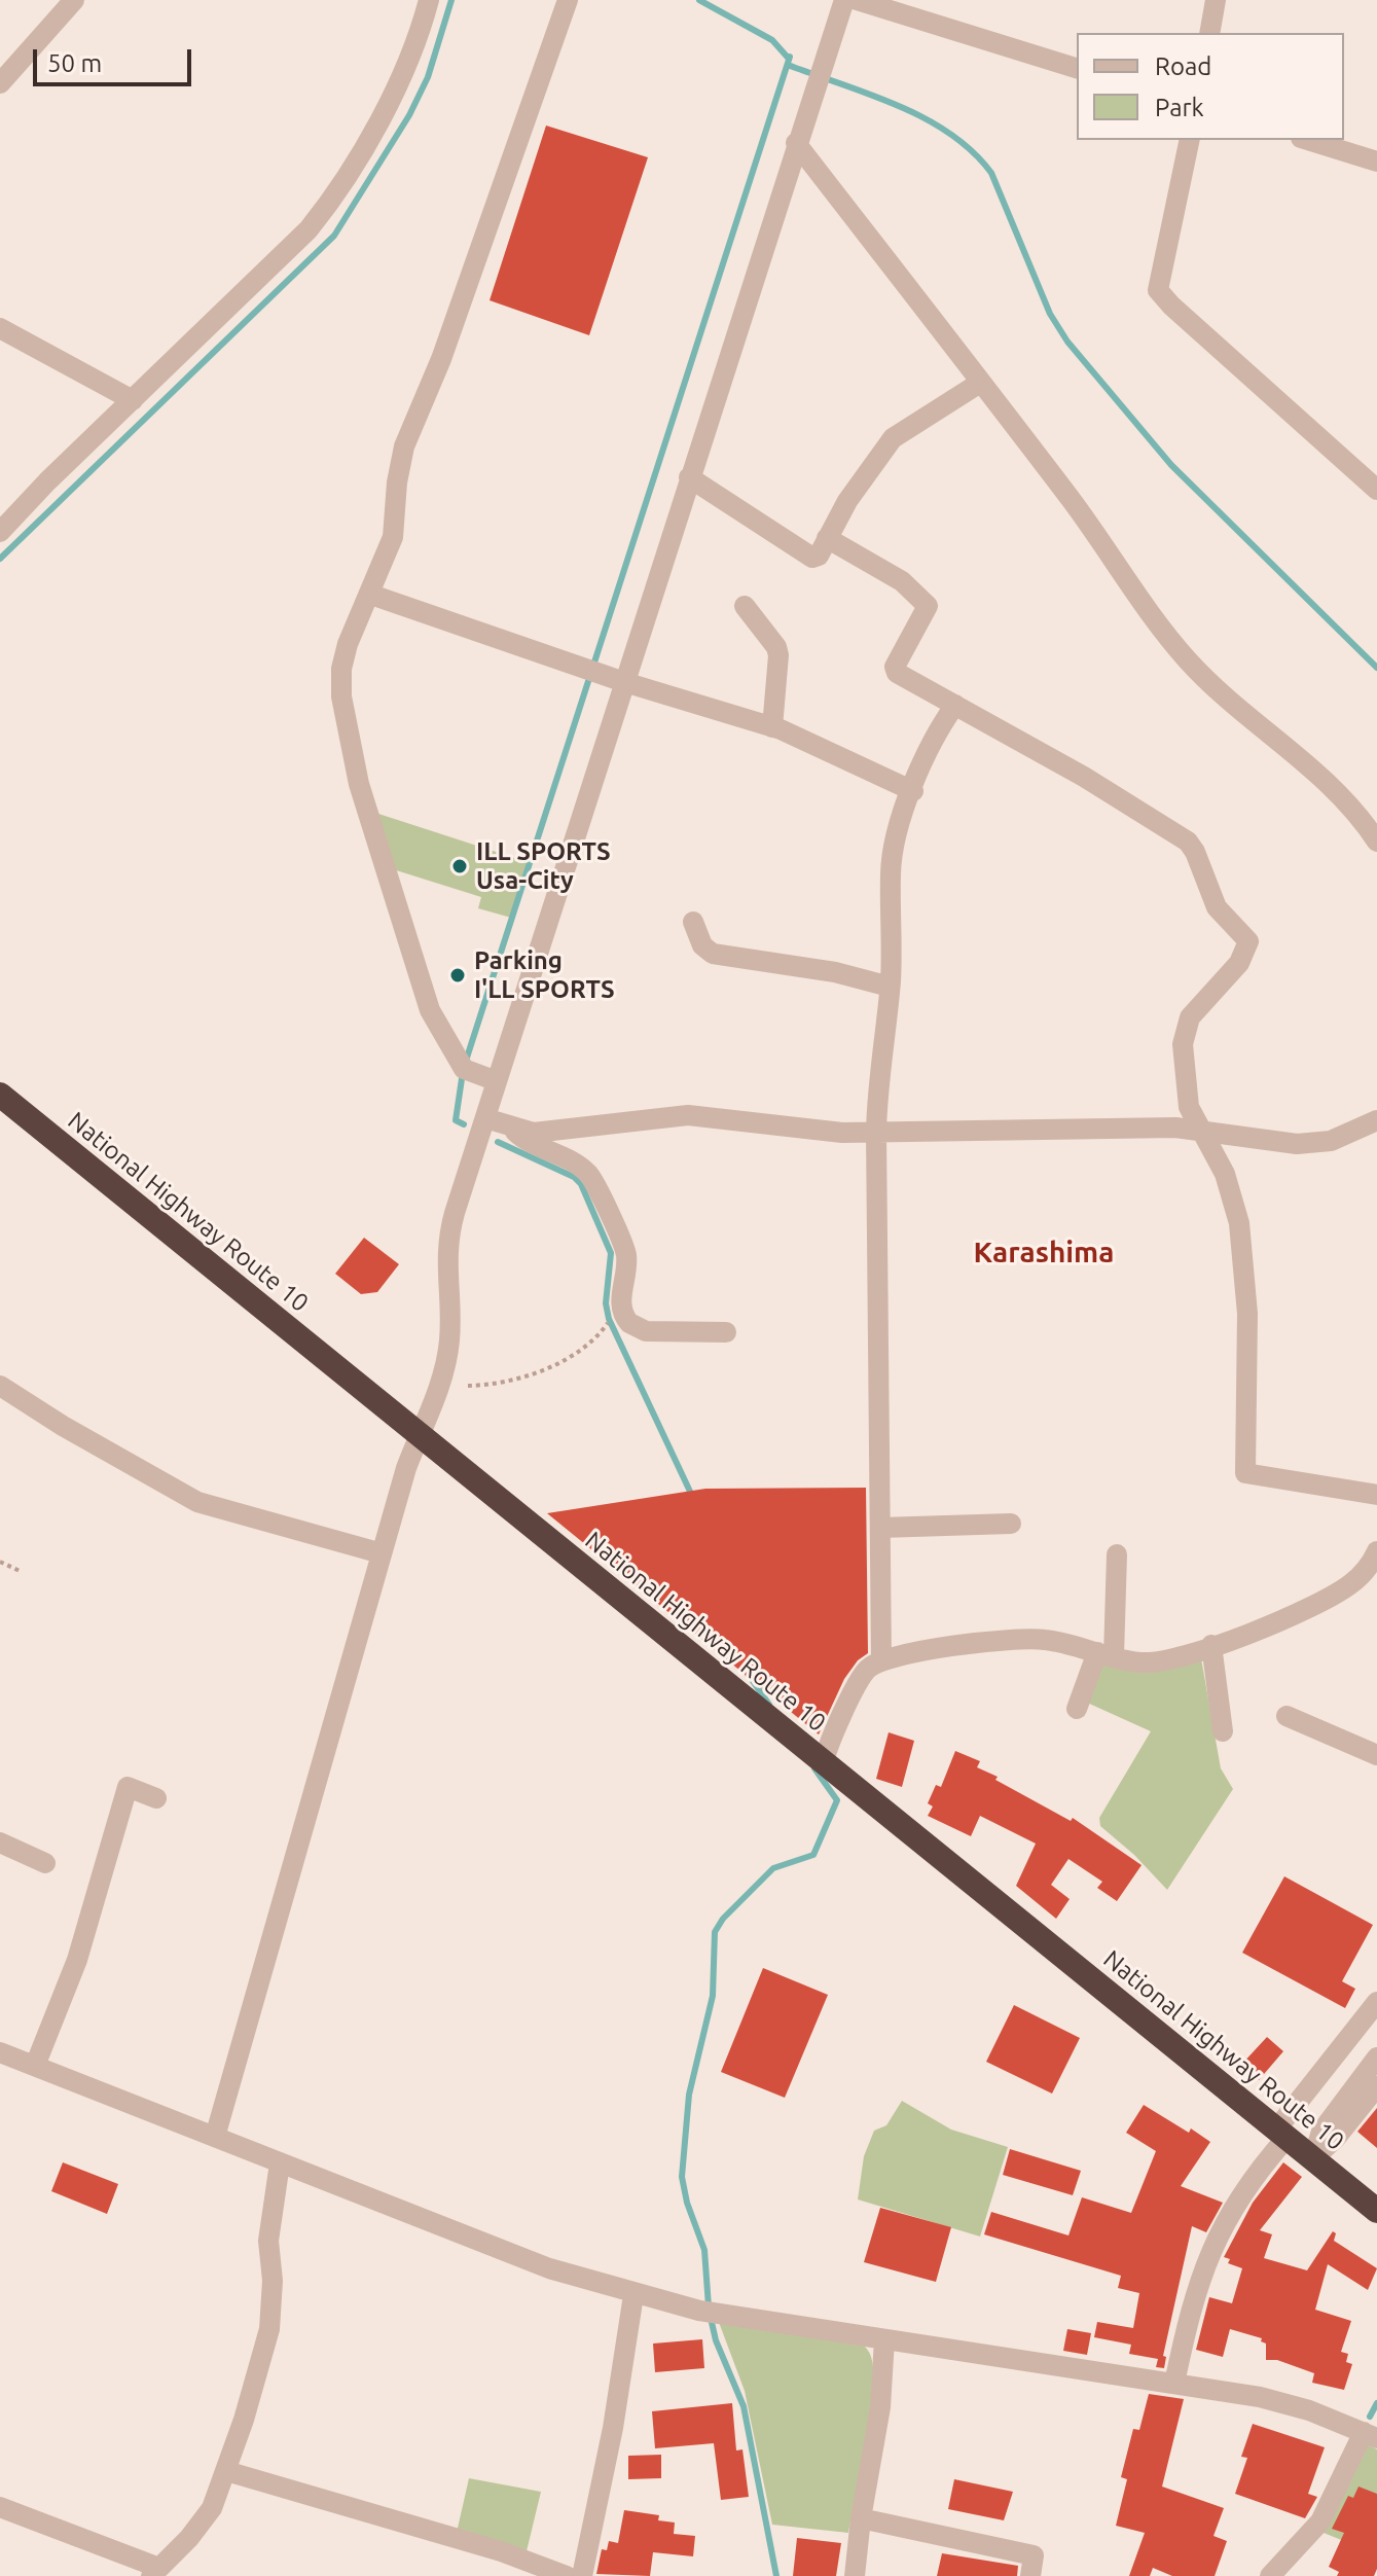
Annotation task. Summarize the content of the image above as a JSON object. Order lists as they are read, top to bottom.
{
  "streets": {
    "highway": ["National Highway Route 10"]
  },
  "districts": ["Karashima"],
  "places": ["ILL SPORTS Usa-City", "Parking I'LL SPORTS"],
  "legend": ["Road", "Park"],
  "scale_bar": "50 m"
}
